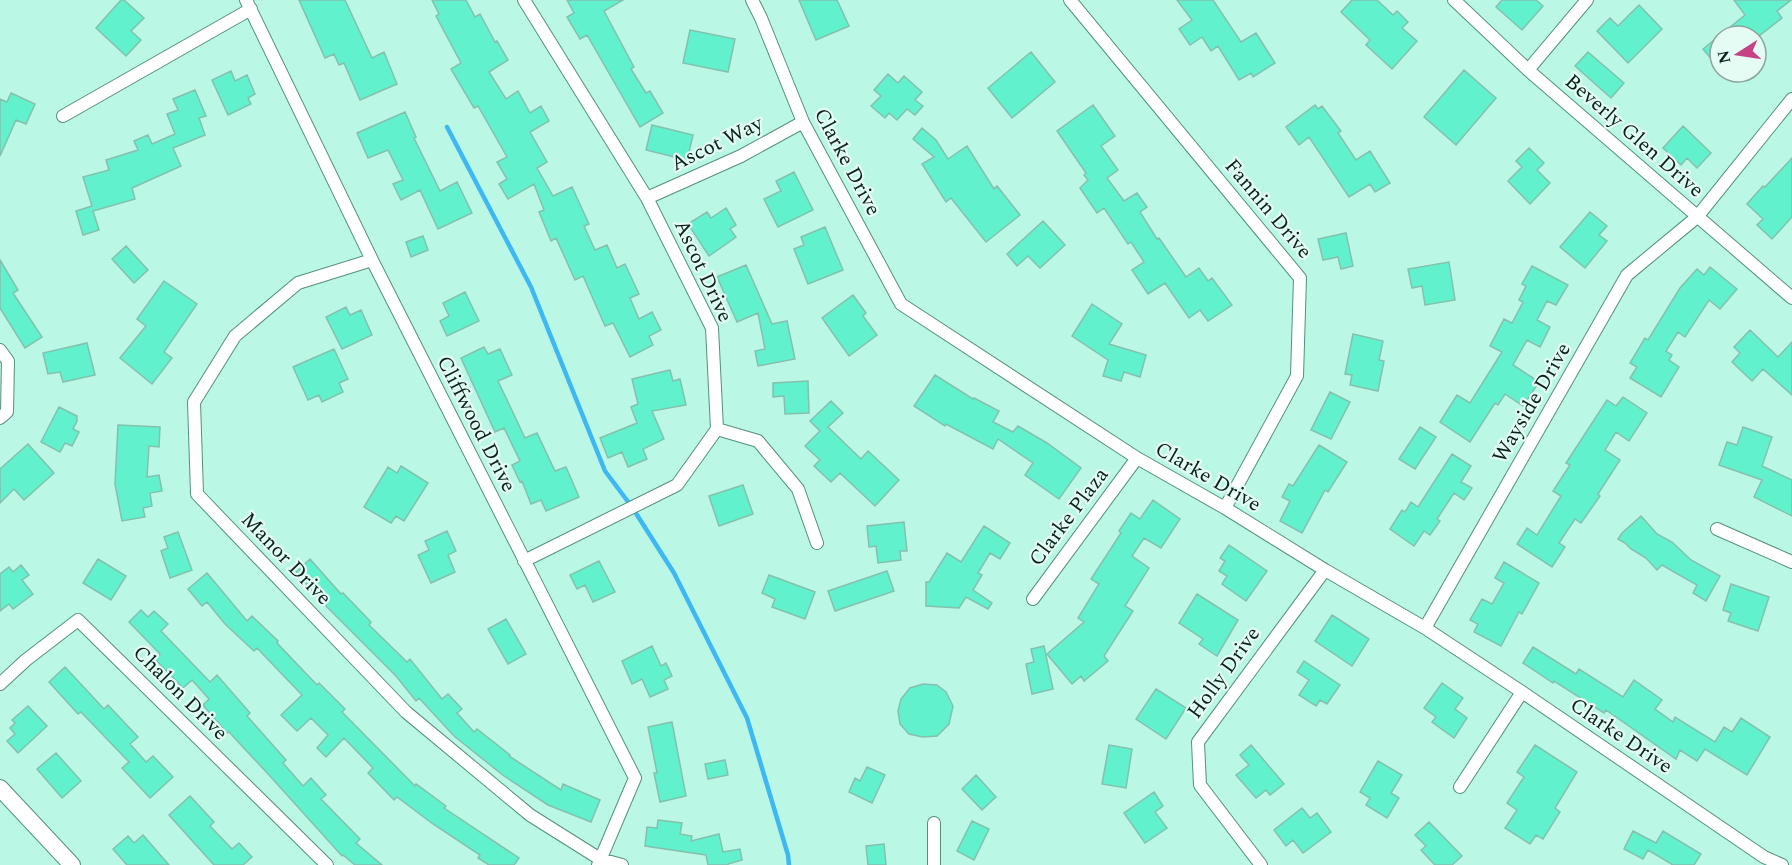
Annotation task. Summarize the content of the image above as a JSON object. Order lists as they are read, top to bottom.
{
  "streets": {
    "street": [
      "Beverly Glen Drive",
      "Ascot Way",
      "Clarke Drive",
      "Fannin Drive",
      "Ascot Drive",
      "Wayside Drive",
      "Cliffwood Drive",
      "Clarke Plaza",
      "Manor Drive",
      "Holly Drive",
      "Chalon Drive"
    ]
  },
  "crossings": [
    ["Beverly Glen Drive", "Wayside Drive"],
    ["Ascot Way", "Clarke Drive"],
    ["Ascot Way", "Ascot Drive"],
    ["Clarke Drive", "Fannin Drive"],
    ["Clarke Drive", "Wayside Drive"],
    ["Clarke Drive", "Clarke Plaza"],
    ["Clarke Drive", "Holly Drive"],
    ["Cliffwood Drive", "Manor Drive"]
  ],
  "north": "left"
}
